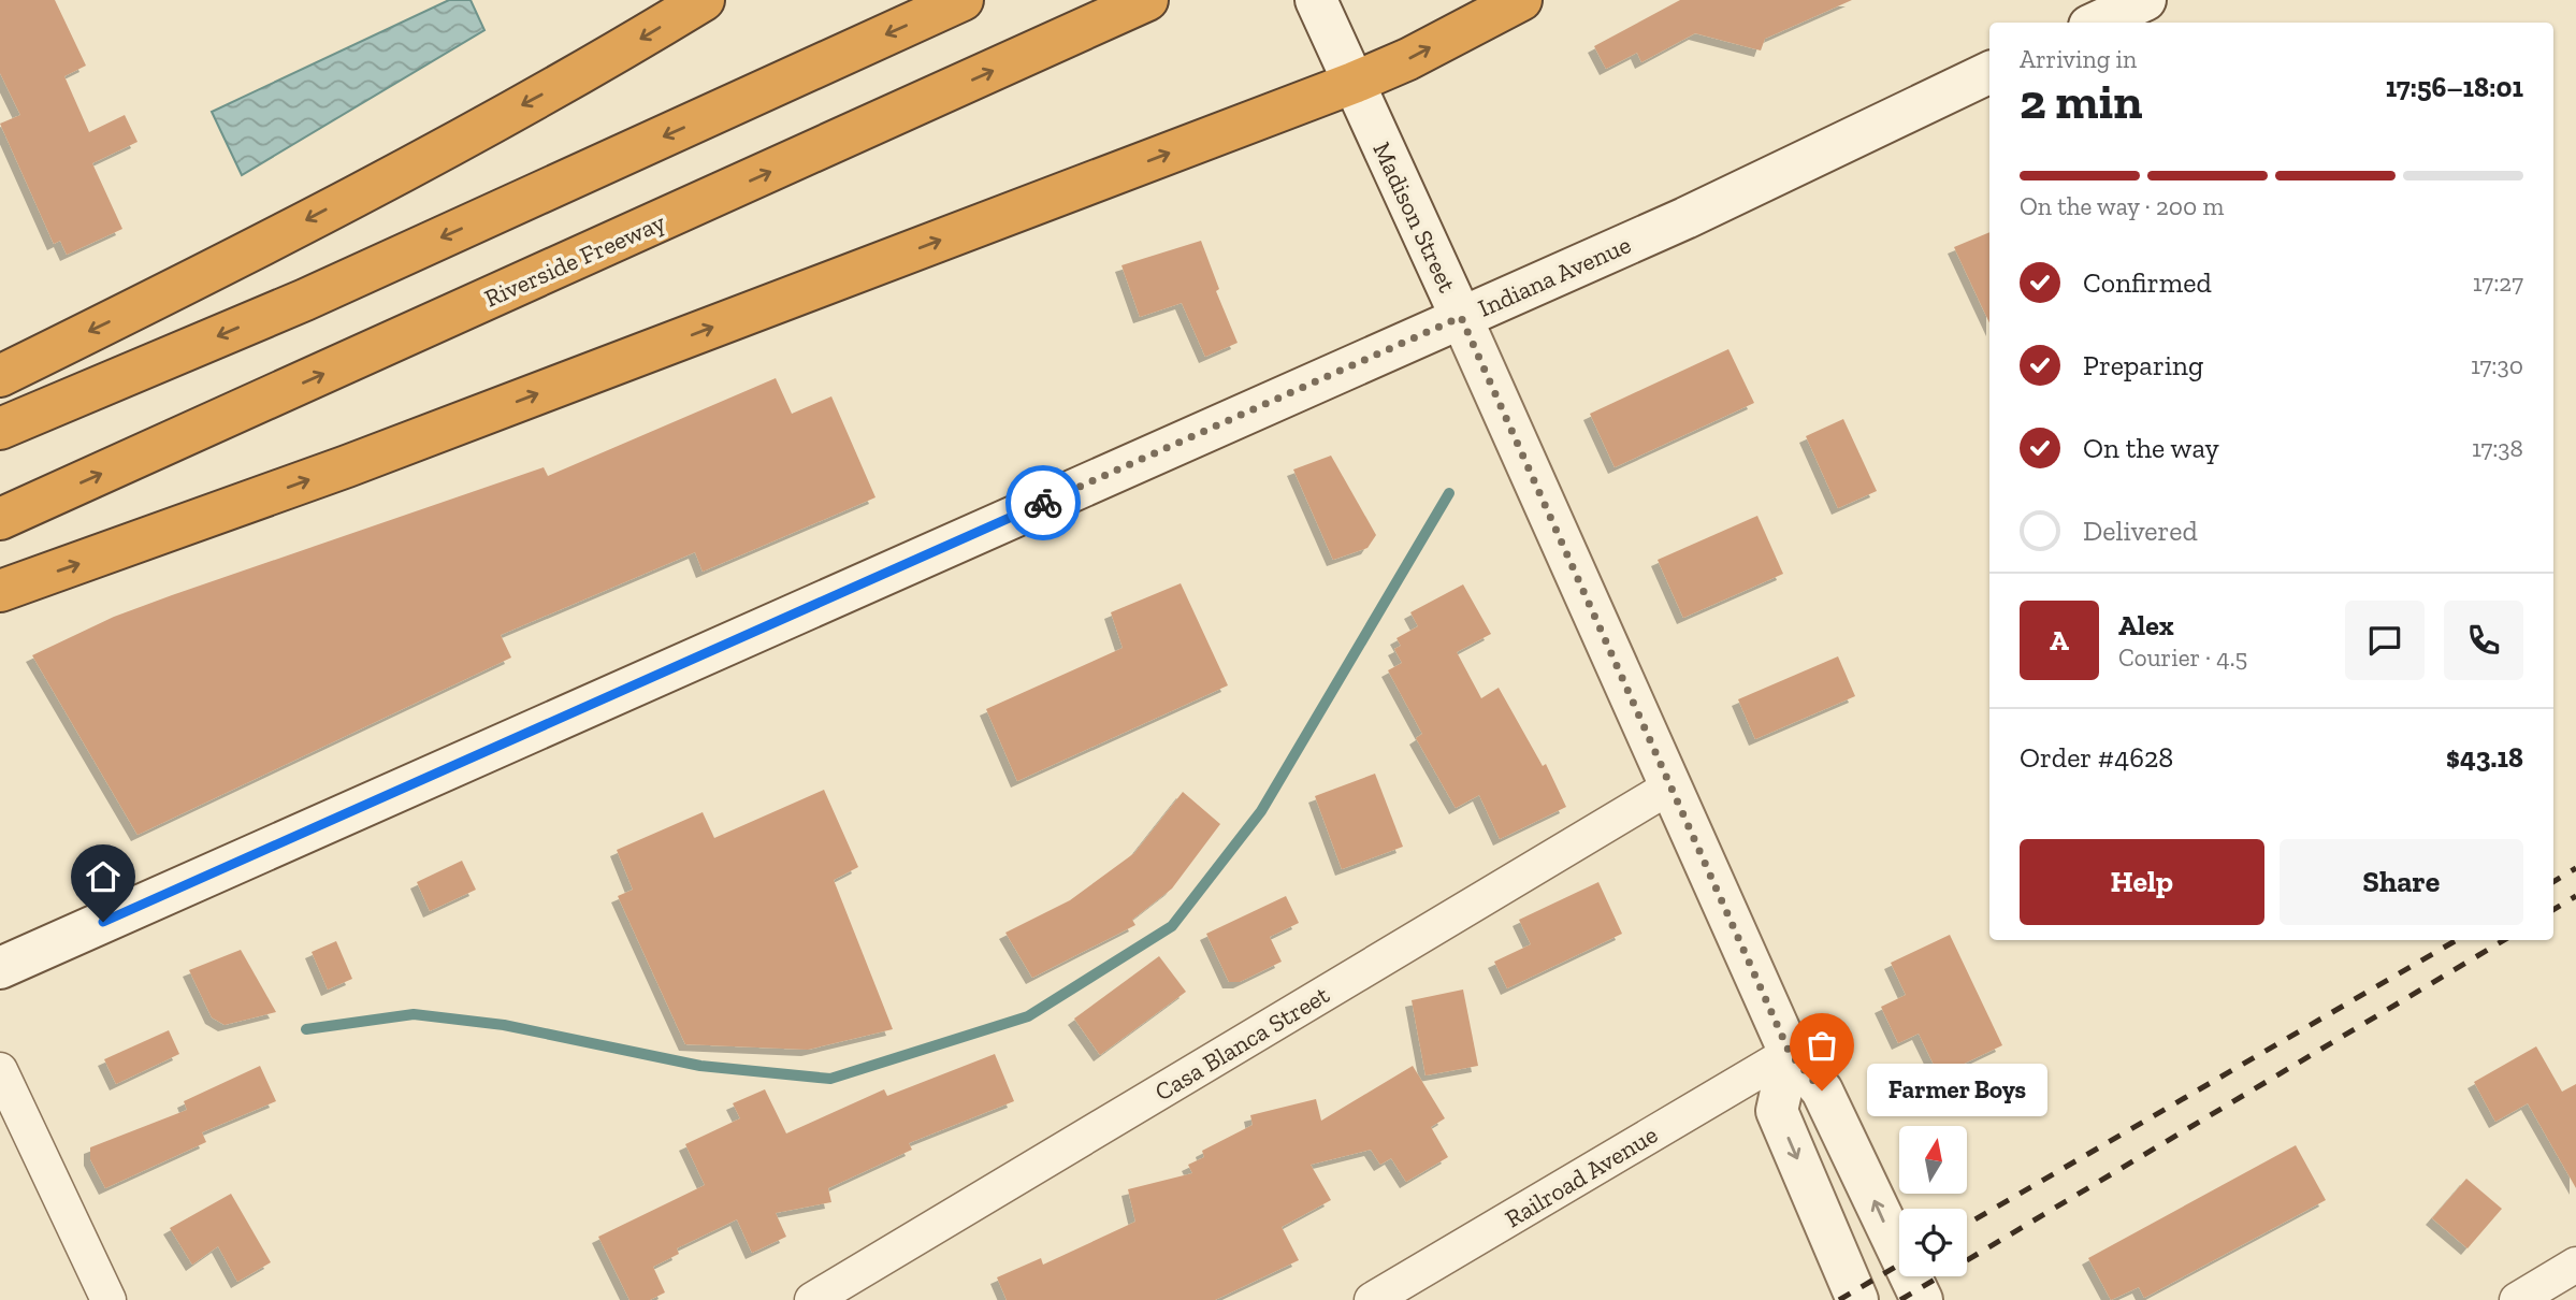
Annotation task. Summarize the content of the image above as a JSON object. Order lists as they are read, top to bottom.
{
  "streets": {
    "highway": ["Riverside Freeway"],
    "main road": ["Madison Street", "Indiana Avenue"],
    "street": ["Casa Blanca Street", "Railroad Avenue"]
  },
  "crossings": [
    ["Madison Street", "Indiana Avenue"],
    ["Madison Street", "Casa Blanca Street"],
    ["Madison Street", "Railroad Avenue"]
  ],
  "places": ["Farmer Boys"],
  "north": "top",
  "page": {
    "heading": ["2 min", "Arriving in", "17:56–18:01"],
    "panel": [
      "Alex",
      "Courier · 4.5",
      "Order #4628",
      "$43.18"
    ],
    "bar": "On the way · 200 m",
    "list": [
      ["Confirmed", "17:27"],
      ["Preparing", "17:30"],
      ["On the way", "17:38"],
      "Delivered"
    ],
    "round": "A",
    "buttons": ["Help", "Share"],
    "bubble": "Farmer Boys"
  }
}
